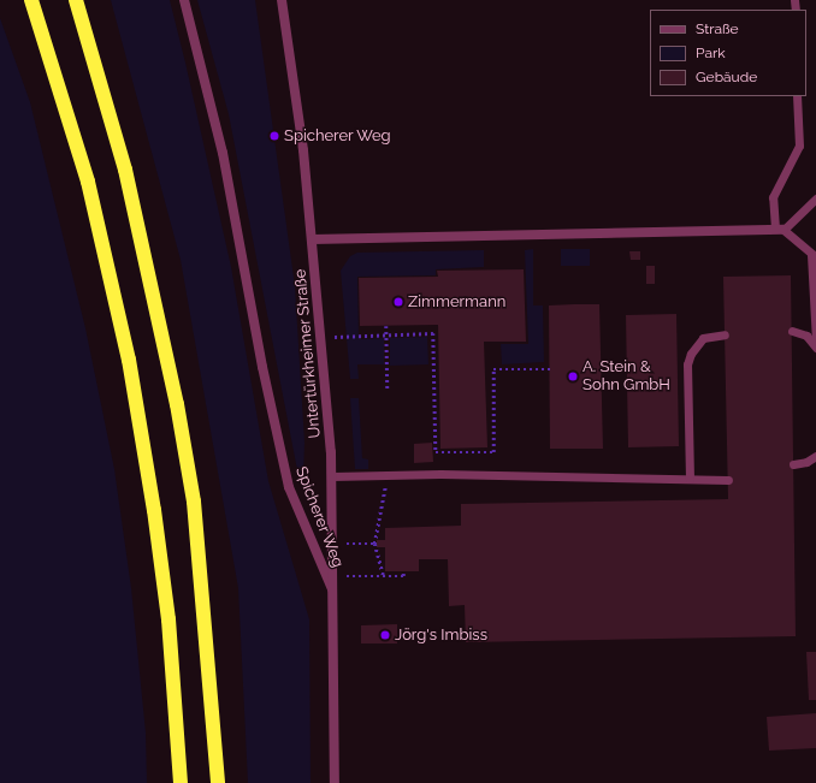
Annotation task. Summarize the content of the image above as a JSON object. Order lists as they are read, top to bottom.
{
  "streets": {
    "street": ["Untertürkheimer Straße", "Spicherer Weg"]
  },
  "crossings": [
    ["Untertürkheimer Straße", "Spicherer Weg"]
  ],
  "places": [
    "Spicherer Weg",
    "Zimmermann",
    "A. Stein & Sohn GmbH",
    "Jörg's Imbiss"
  ],
  "legend": ["Straße", "Park", "Gebäude"]
}
